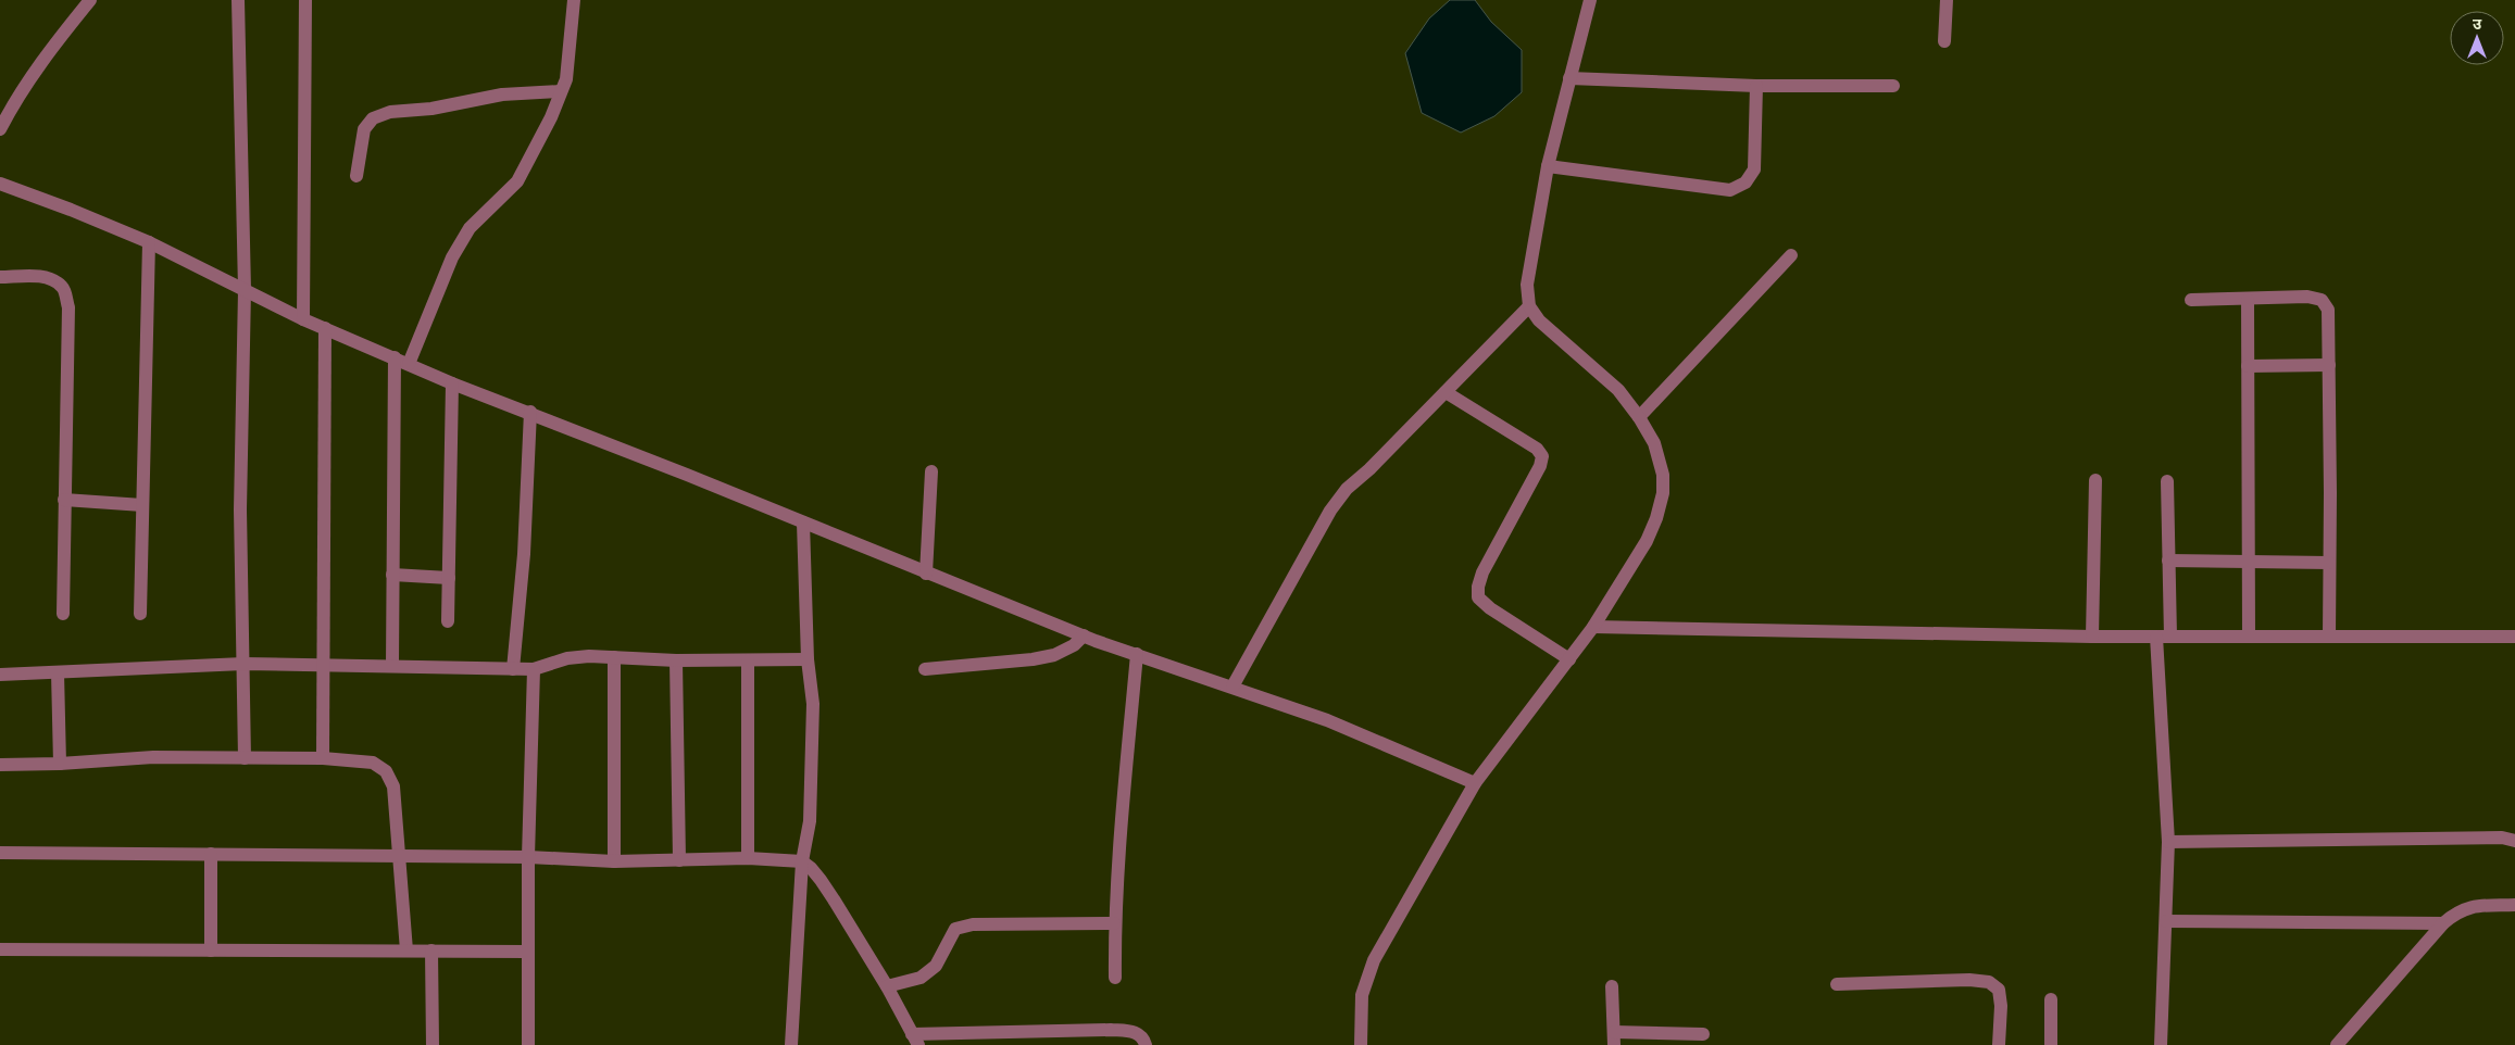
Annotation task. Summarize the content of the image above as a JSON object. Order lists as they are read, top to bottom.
{
  "north": "top"
}
